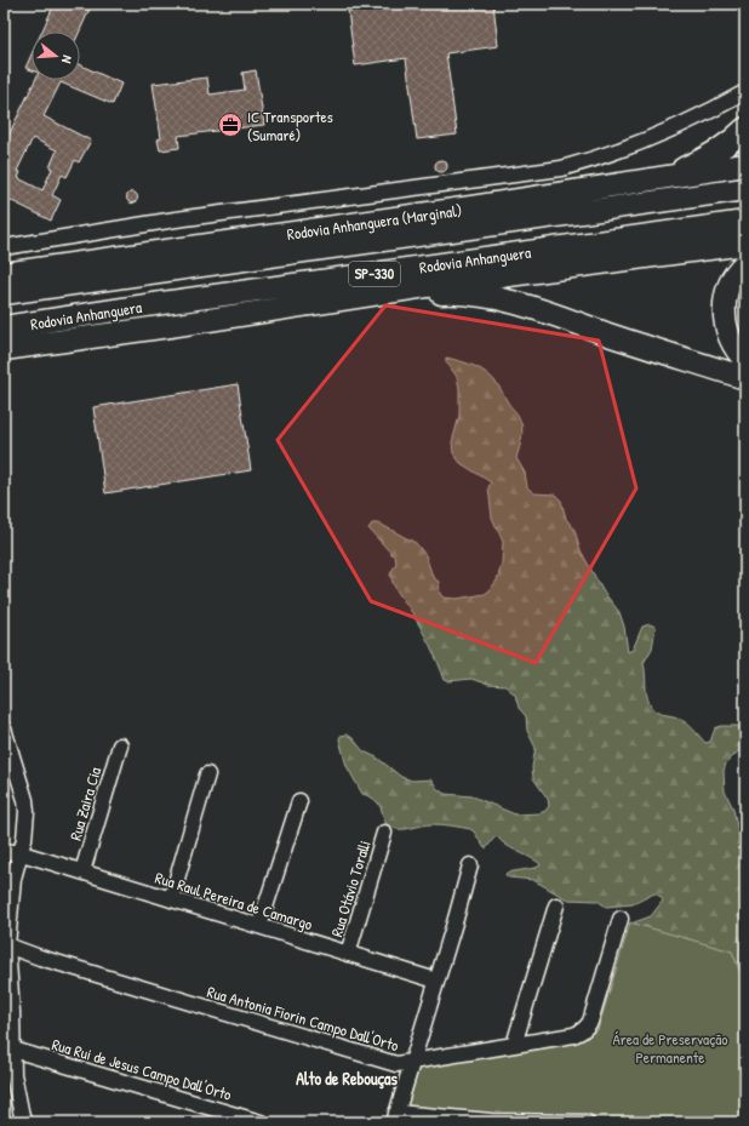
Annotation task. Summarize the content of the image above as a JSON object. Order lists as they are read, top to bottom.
{
  "streets": {
    "highway": ["Rodovia Anhanguera (Marginal)", "Rodovia Anhanguera", "SP-330"],
    "street": [
      "Rua Zaira Cia",
      "Rua Otávio Toralli",
      "Rua Raul Pereira de Camargo",
      "Rua Antonia Fiorin Campo Dall'Orto",
      "Rua Rui de Jesus Campo Dall'Orto"
    ]
  },
  "crossings": [
    ["Rua Zaira Cia", "Rua Raul Pereira de Camargo"],
    ["Rua Otávio Toralli", "Rua Raul Pereira de Camargo"]
  ],
  "districts": ["Alto de Rebouças"],
  "parks": ["Área de Preservação Permanente"],
  "places": {
    "office": ["IC Transportes (Sumaré)"]
  },
  "north": "right"
}
